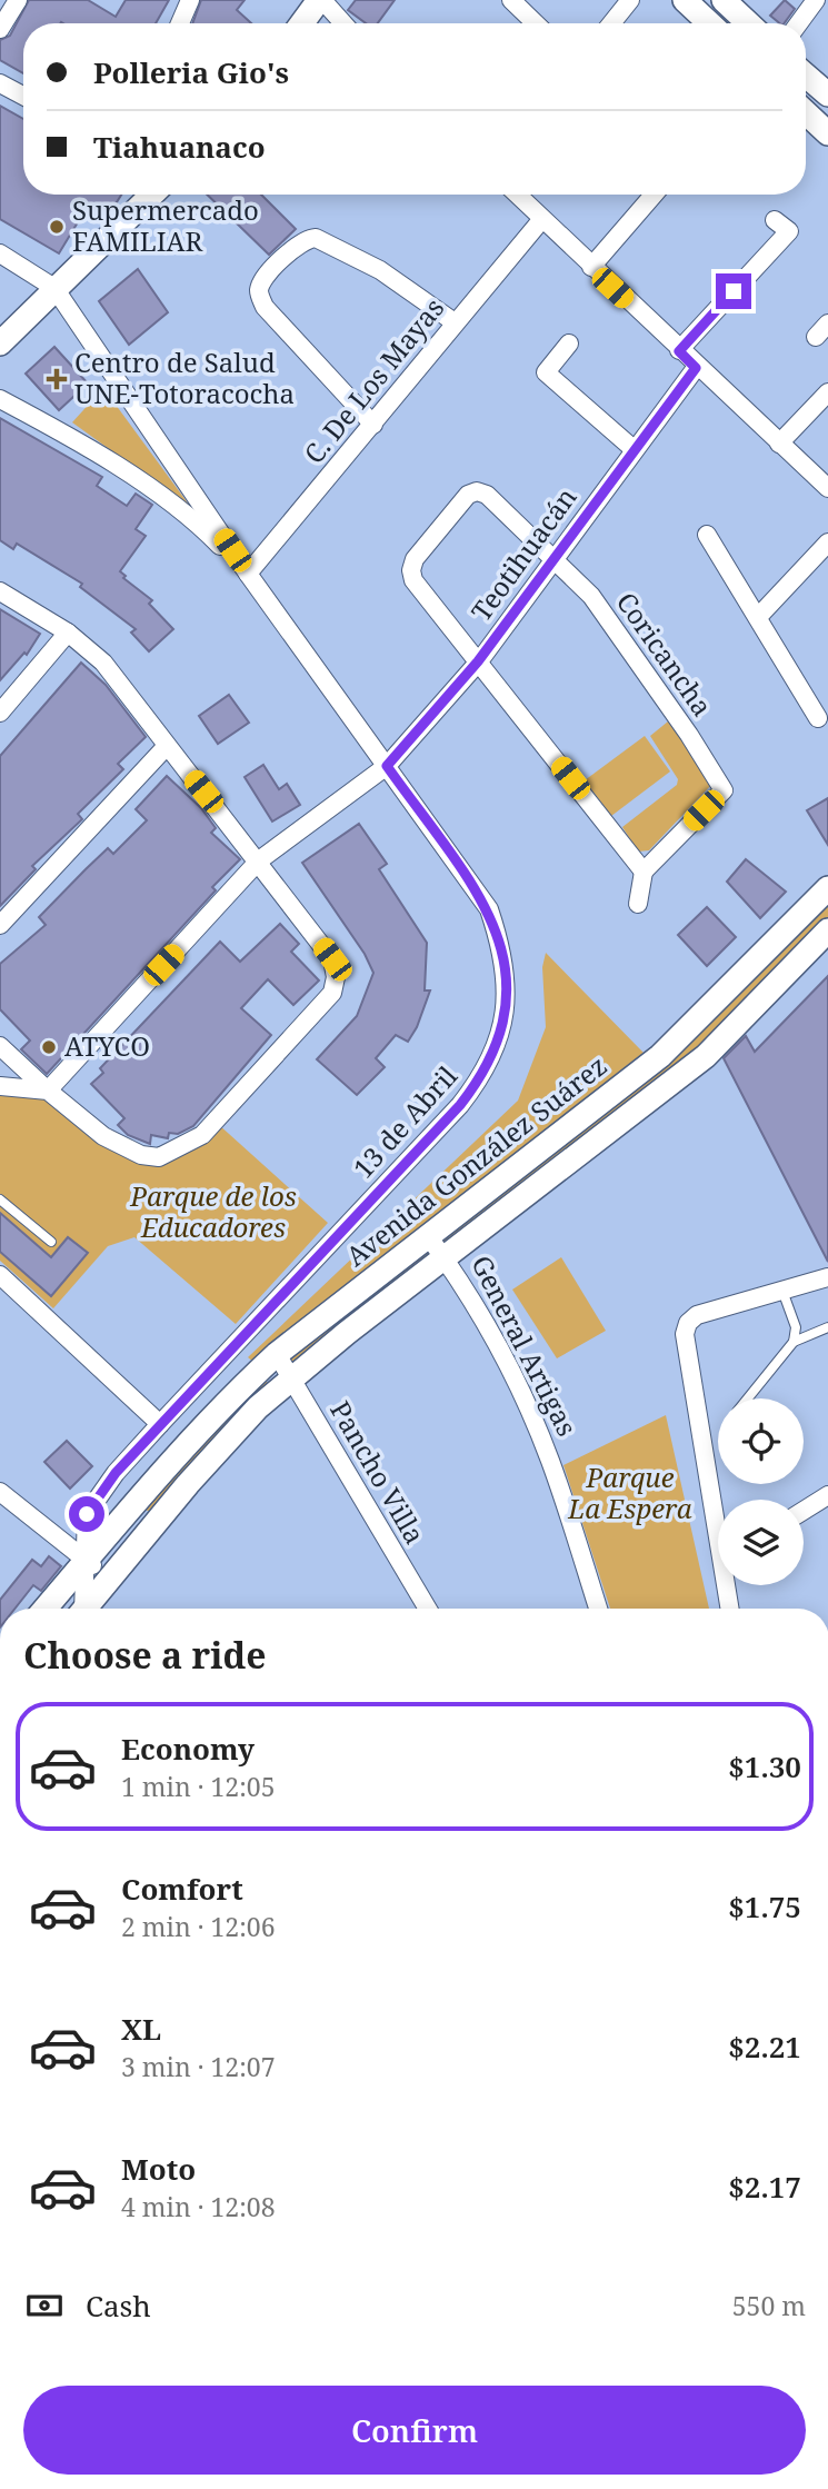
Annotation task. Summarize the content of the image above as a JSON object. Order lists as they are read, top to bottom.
{
  "streets": {
    "main road": ["Avenida González Suárez"],
    "street": [
      "C. De Los Mayas",
      "Teotihuacán",
      "Coricancha",
      "13 de Abril",
      "General Artigas",
      "Pancho Villa"
    ]
  },
  "crossings": [
    ["C. De Los Mayas", "13 de Abril"],
    ["Teotihuacán", "Coricancha"],
    ["Teotihuacán", "13 de Abril"],
    ["13 de Abril", "Avenida González Suárez"],
    ["Avenida González Suárez", "General Artigas"],
    ["Avenida González Suárez", "Pancho Villa"]
  ],
  "parks": ["Parque de los Educadores", "Parque La Espera"],
  "places": {
    "other": ["Supermercado FAMILIAR", "ATYCO"],
    "health": ["Centro de Salud UNE-Totoracocha"]
  },
  "page": {
    "banner": ["Polleria Gio's", "Tiahuanaco"],
    "heading": "Choose a ride",
    "list": [
      {
        "name": "Economy",
        "note": "1 min · 12:05",
        "value": "$1.30"
      },
      {
        "name": "Comfort",
        "note": "2 min · 12:06",
        "value": "$1.75"
      },
      {
        "name": "XL",
        "note": "3 min · 12:07",
        "value": "$2.21"
      },
      {
        "name": "Moto",
        "note": "4 min · 12:08",
        "value": "$2.17"
      }
    ],
    "pay": ["Cash", "550 m"],
    "buttons": "Confirm"
  }
}
